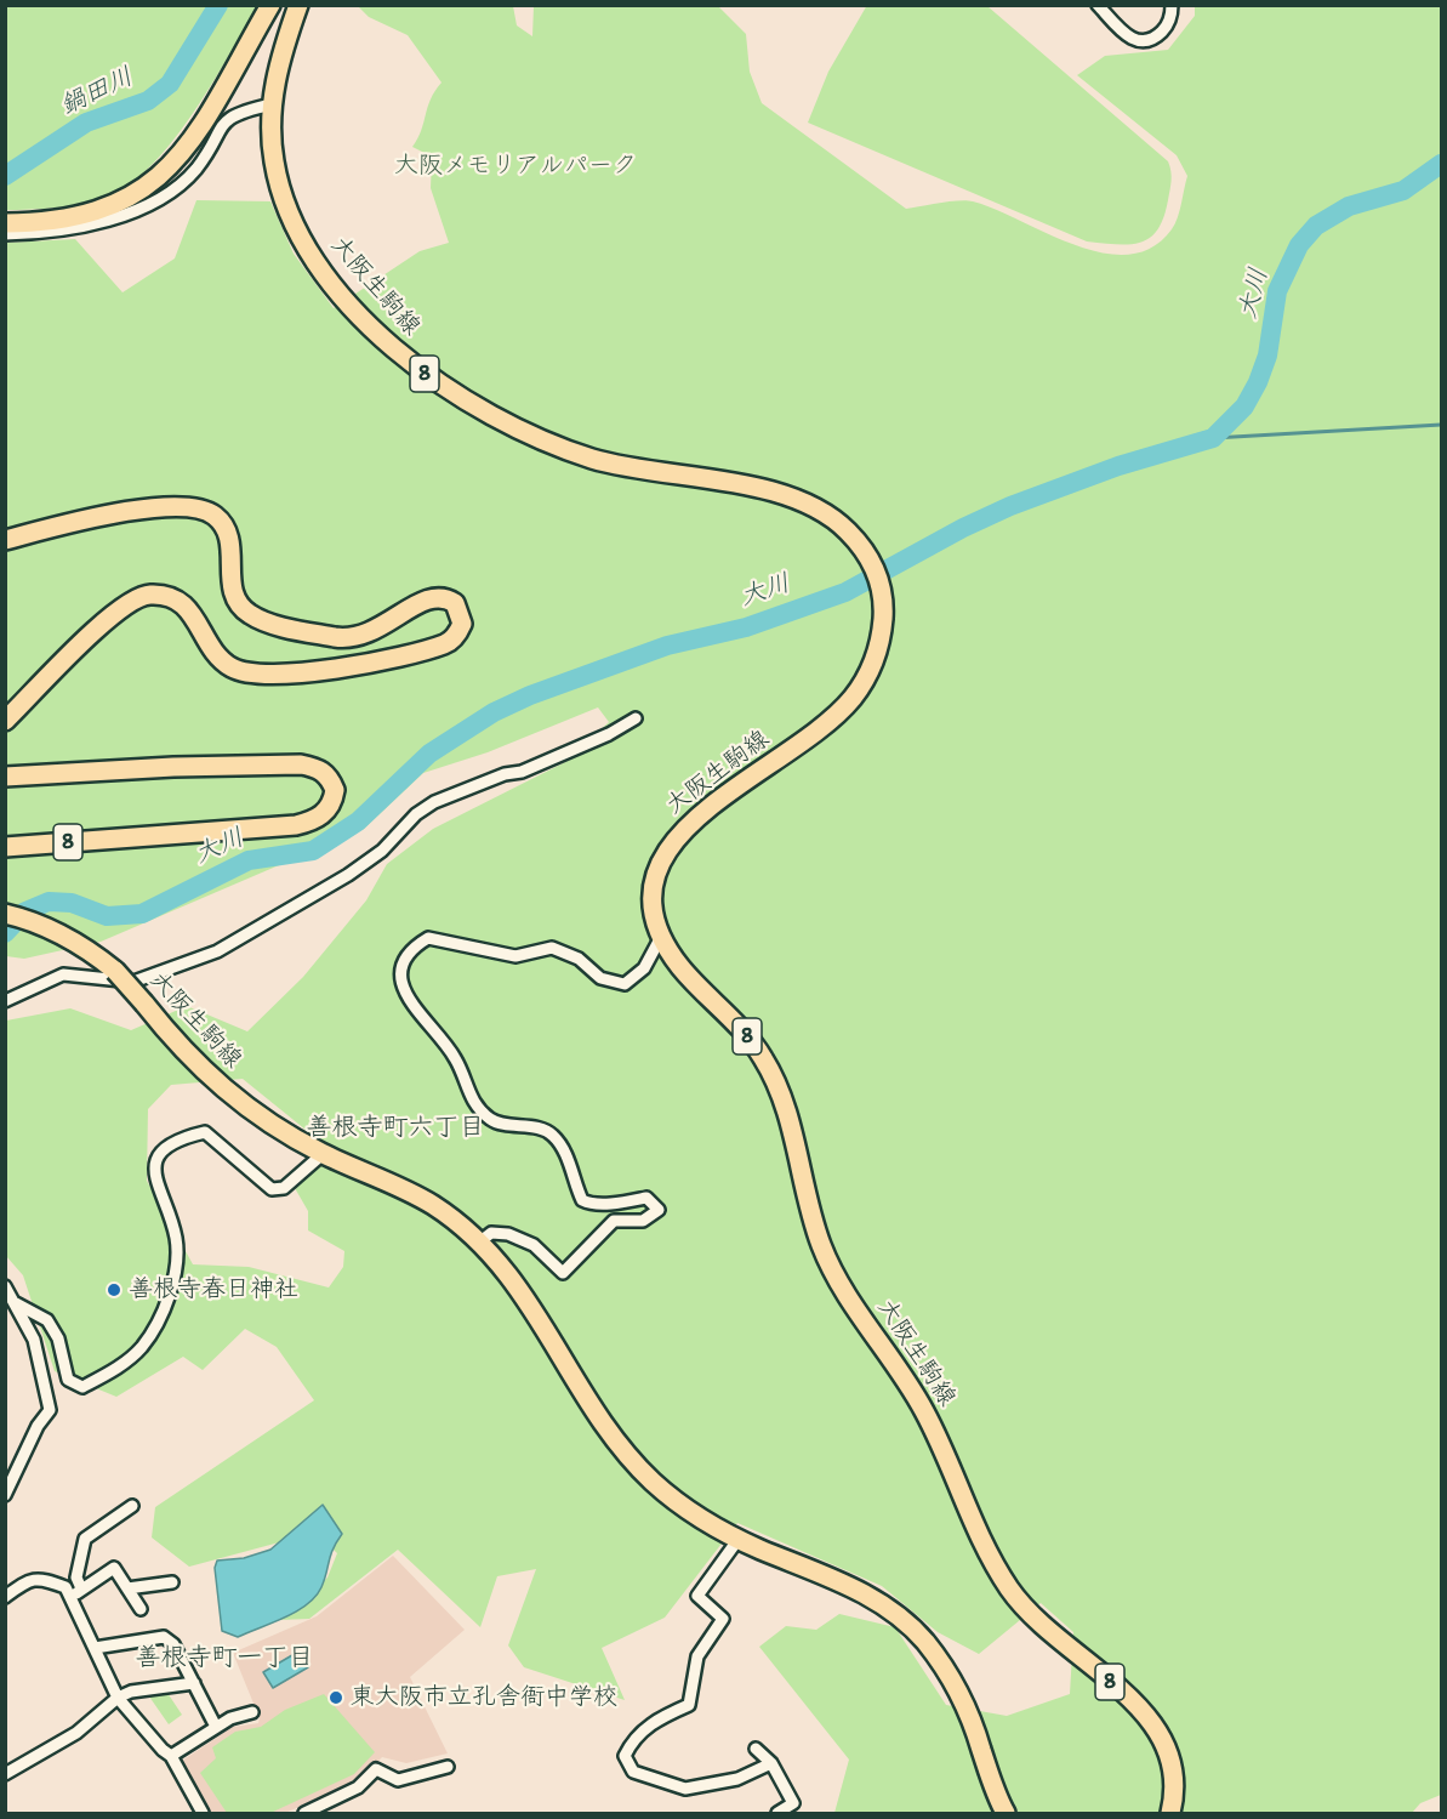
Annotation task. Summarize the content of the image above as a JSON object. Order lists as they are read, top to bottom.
{
  "streets": {
    "main road": ["大阪生駒線", "8"]
  },
  "districts": ["善根寺町六丁目", "善根寺町一丁目"],
  "water": ["鍋田川", "大川"],
  "parks": ["大阪メモリアルパーク"],
  "places": ["善根寺春日神社", "東大阪市立孔舎衙中学校"]
}
